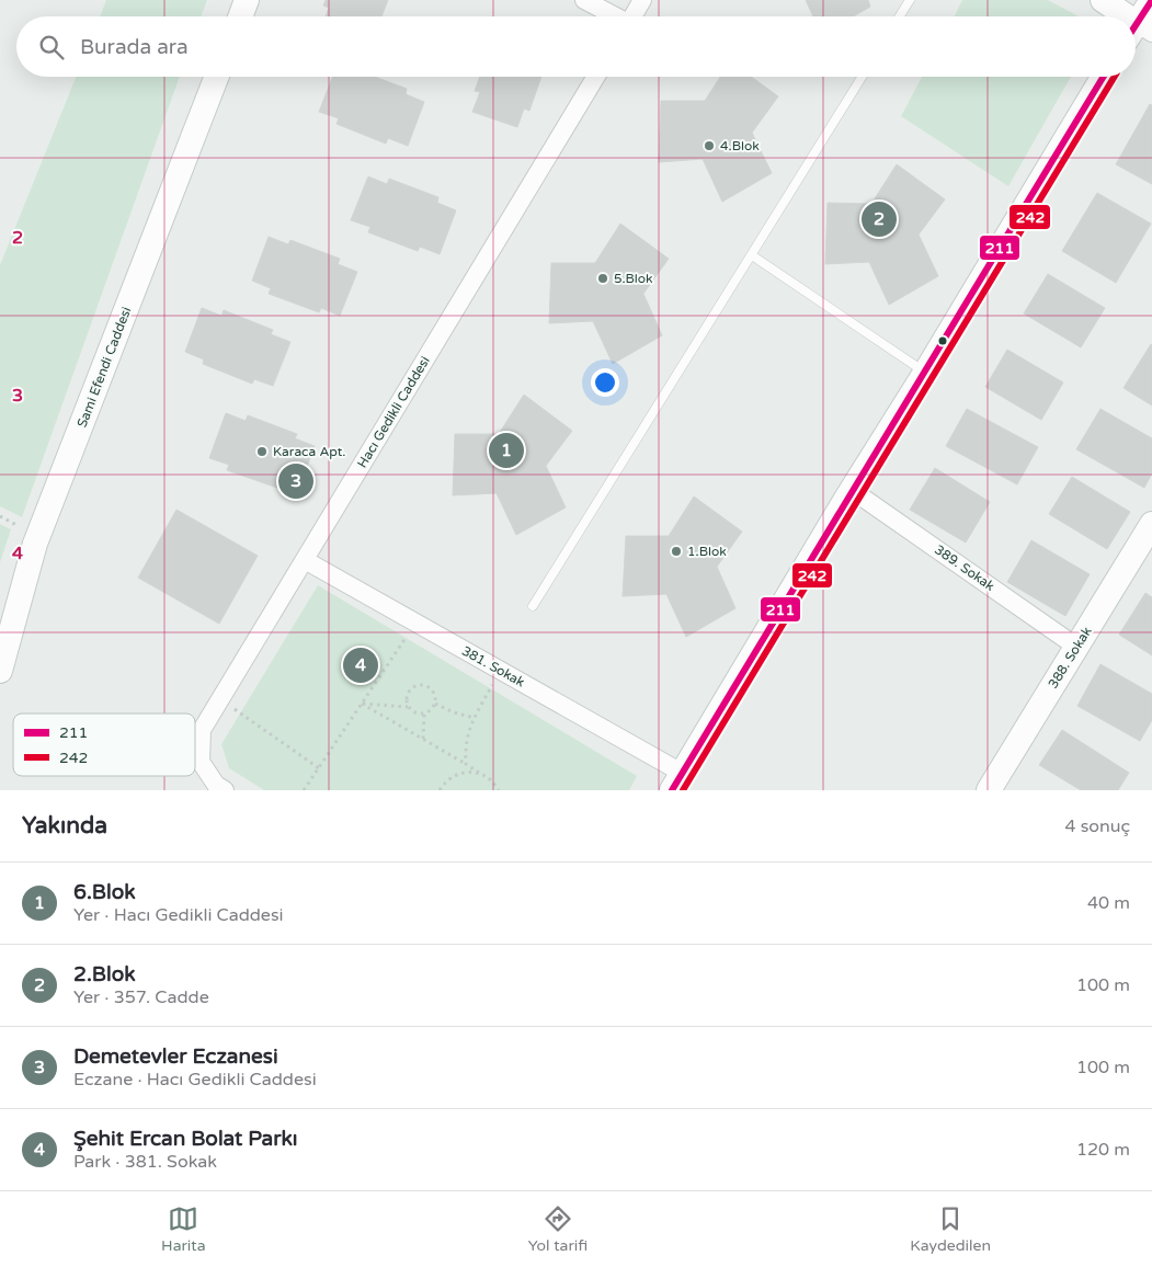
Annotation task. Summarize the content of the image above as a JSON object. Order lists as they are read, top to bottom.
{
  "streets": {
    "main road": ["Sami Efendi Caddesi", "388. Sokak"],
    "street": ["Hacı Gedikli Caddesi", "389. Sokak", "381. Sokak"]
  },
  "crossings": [
    ["Hacı Gedikli Caddesi", "381. Sokak"],
    ["389. Sokak", "388. Sokak"]
  ],
  "places": [
    "4.Blok",
    "5.Blok",
    "Karaca Apt.",
    "1.Blok"
  ],
  "lines": ["transit line 211", "transit line 242"],
  "legend": ["211", "242"],
  "page": {
    "search": "Burada ara",
    "pins": [
      "2",
      "1",
      "3",
      "4"
    ],
    "heading": ["Yakında", "4 sonuç"],
    "list": [
      {
        "mark": "1",
        "name": "6.Blok",
        "note": "Yer · Hacı Gedikli Caddesi",
        "value": "40 m"
      },
      {
        "mark": "2",
        "name": "2.Blok",
        "note": "Yer · 357. Cadde",
        "value": "100 m"
      },
      {
        "mark": "3",
        "name": "Demetevler Eczanesi",
        "note": "Eczane · Hacı Gedikli Caddesi",
        "value": "100 m"
      },
      {
        "mark": "4",
        "name": "Şehit Ercan Bolat Parkı",
        "note": "Park · 381. Sokak",
        "value": "120 m"
      }
    ],
    "nav": ["Harita", "Yol tarifi", "Kaydedilen"]
  },
  "grid": {
    "rows": ["2", "3", "4"]
  }
}
